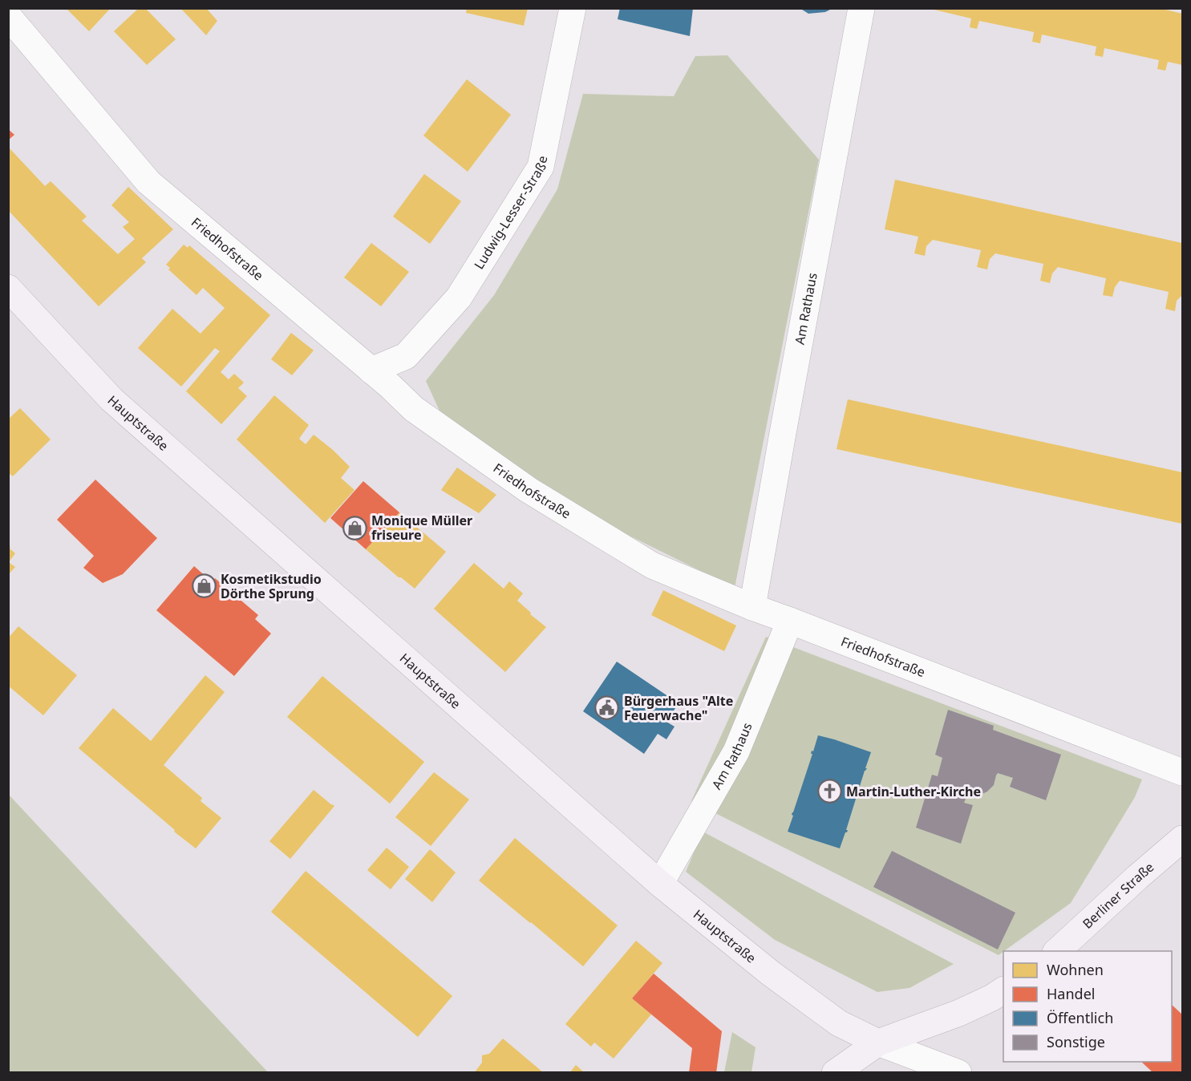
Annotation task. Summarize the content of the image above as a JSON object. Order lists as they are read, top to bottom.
{
  "streets": {
    "main road": ["Hauptstraße", "Berliner Straße"],
    "street": ["Ludwig-Lesser-Straße", "Friedhofstraße", "Am Rathaus"]
  },
  "crossings": [
    ["Ludwig-Lesser-Straße", "Friedhofstraße"],
    ["Friedhofstraße", "Am Rathaus"],
    ["Am Rathaus", "Hauptstraße"]
  ],
  "places": {
    "shop": ["Monique Müller friseure", "Kosmetikstudio Dörthe Sprung"],
    "public building": ["Bürgerhaus \"Alte Feuerwache\""],
    "church": ["Martin-Luther-Kirche"]
  },
  "legend": [
    "Wohnen",
    "Handel",
    "Öffentlich",
    "Sonstige"
  ]
}
